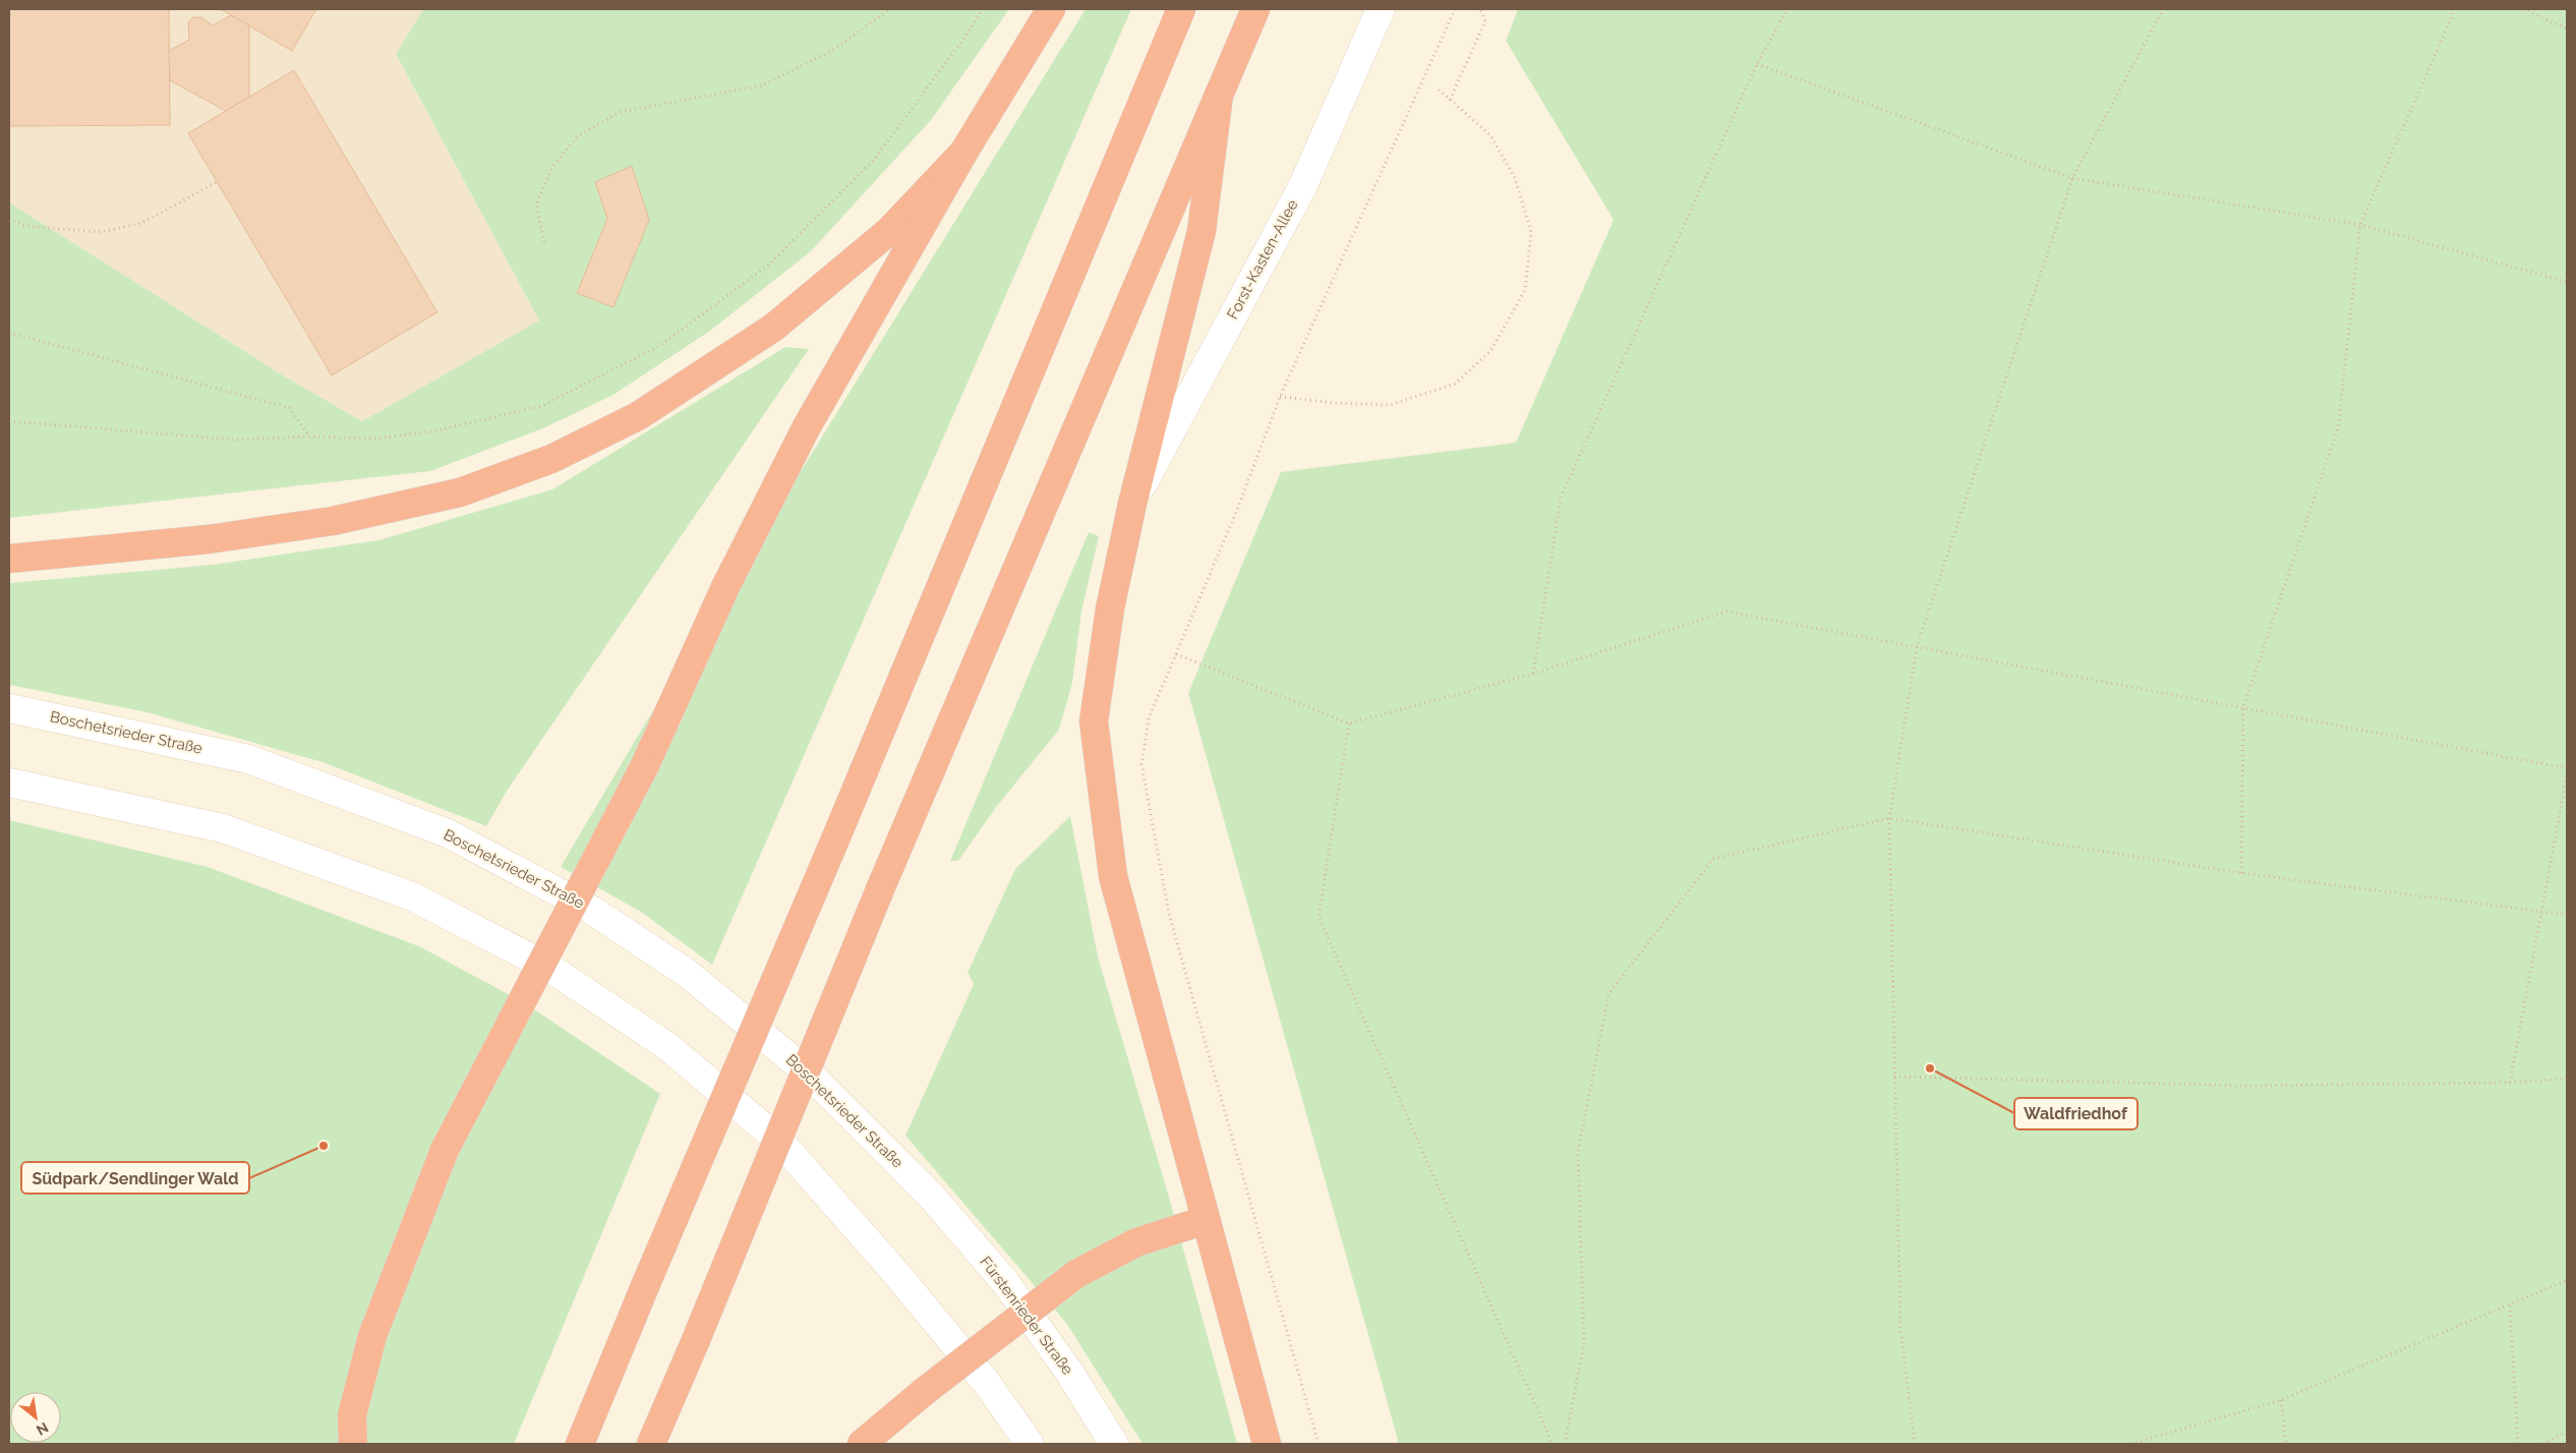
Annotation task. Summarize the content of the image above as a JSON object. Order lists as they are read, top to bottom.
{
  "streets": {
    "main road": ["Forst-Kasten-Allee", "Boschetsrieder Straße", "Fürstenrieder Straße"]
  },
  "crossings": [
    ["Boschetsrieder Straße", "Fürstenrieder Straße"]
  ],
  "places": ["Waldfriedhof", "Südpark/Sendlinger Wald"],
  "north": "bottom right"
}
